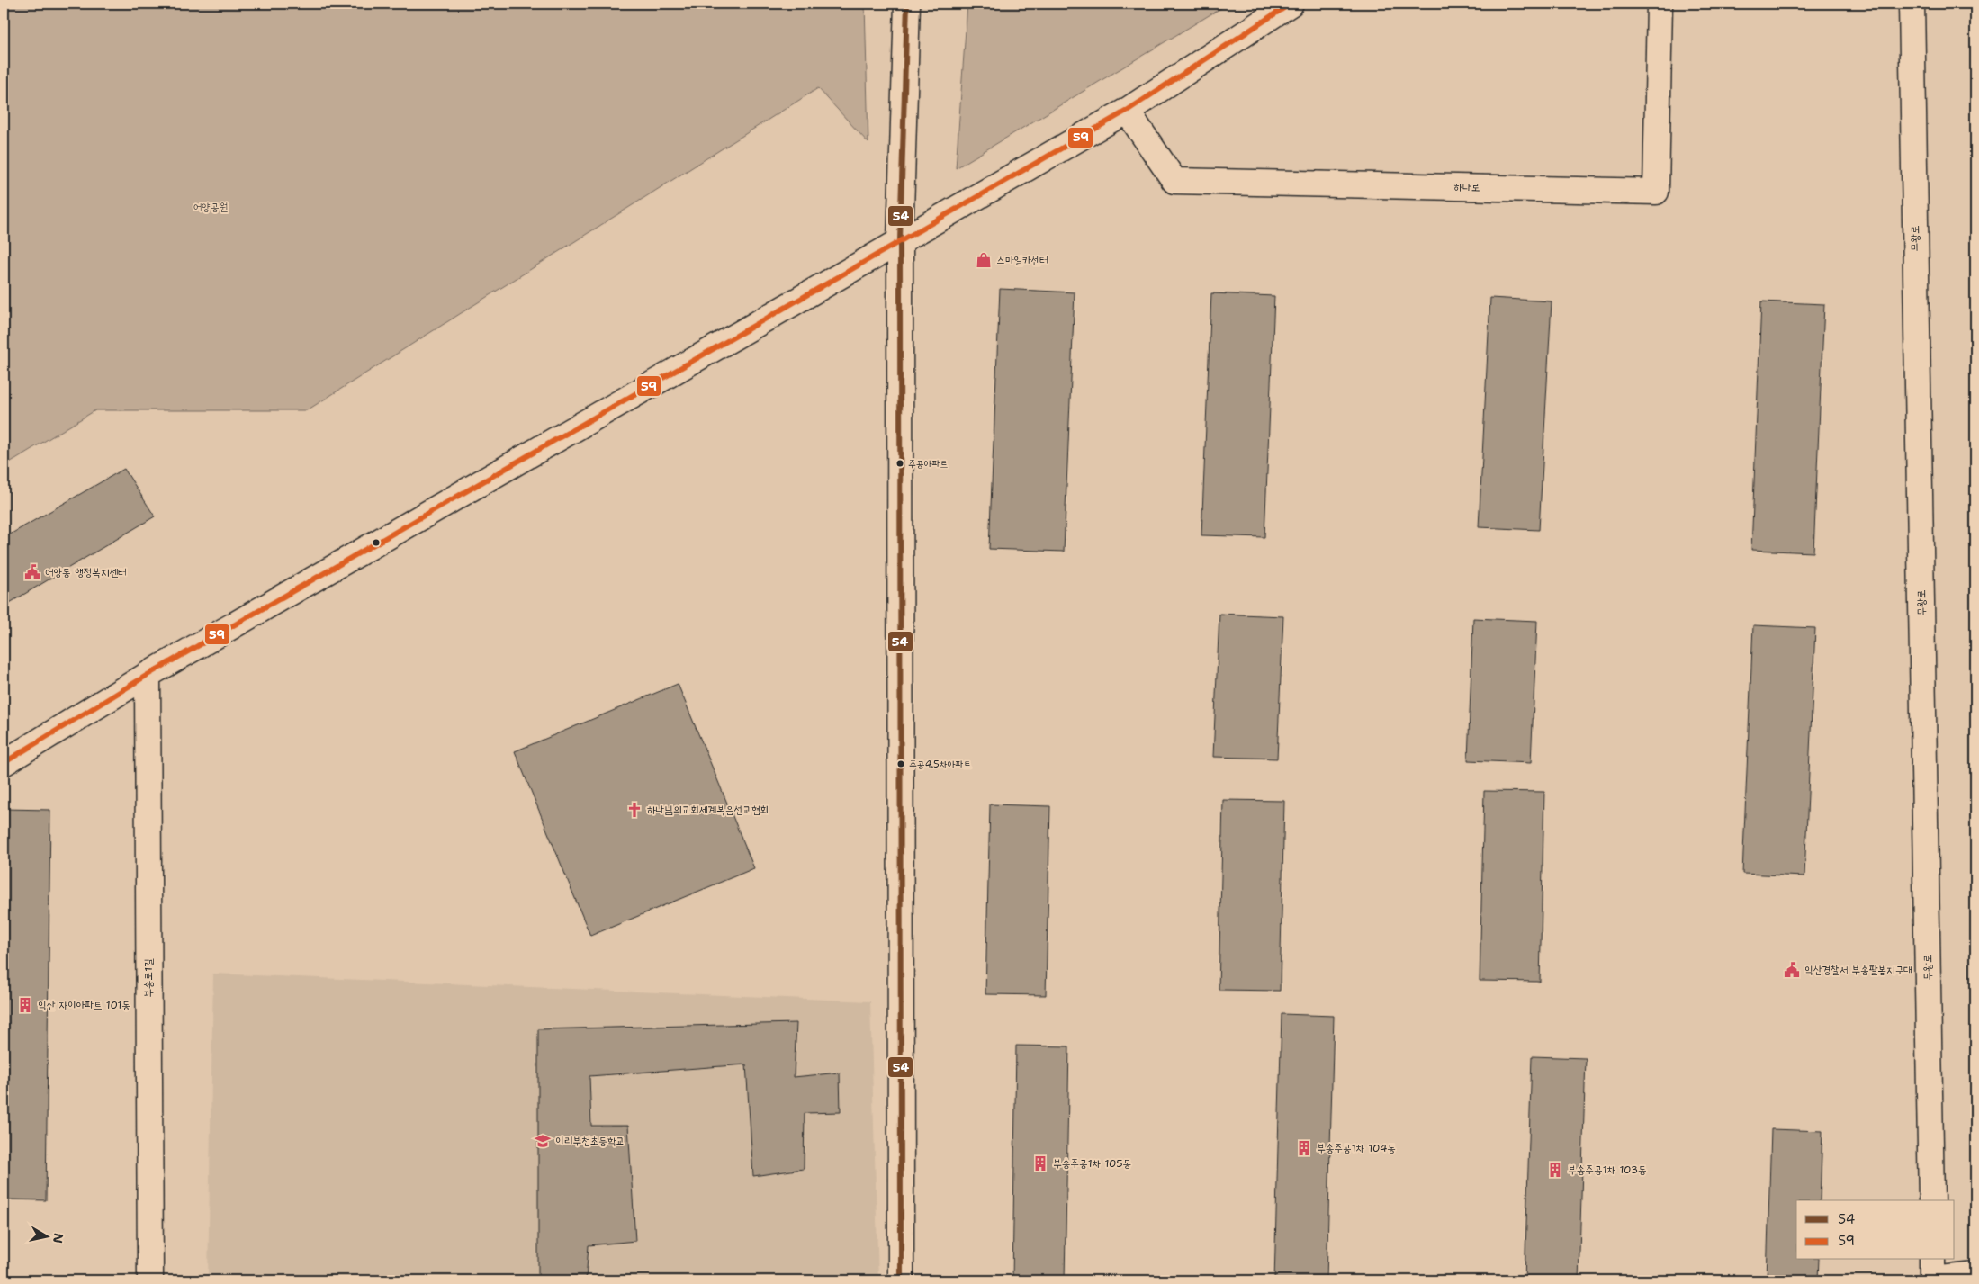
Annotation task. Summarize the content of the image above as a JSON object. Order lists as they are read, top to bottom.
{
  "streets": {
    "street": ["하나로", "무왕로", "부송로1길"]
  },
  "parks": ["어양공원"],
  "places": {
    "shop": ["스마일카센터"],
    "other": ["주공아파트", "주공4.5차아파트"],
    "public building": ["어양동 행정복지센터", "익산경찰서 부송팔봉지구대"],
    "church": ["하나님의교회세계복음선교협회"],
    "building": [
      "익산 자이아파트 101동",
      "부송주공1차 104동",
      "부송주공1차 105동",
      "부송주공1차 103동"
    ],
    "school or university": ["이리부천초등학교"]
  },
  "lines": ["transit line 54", "transit line 59"],
  "legend": ["54", "59"],
  "north": "right"
}
